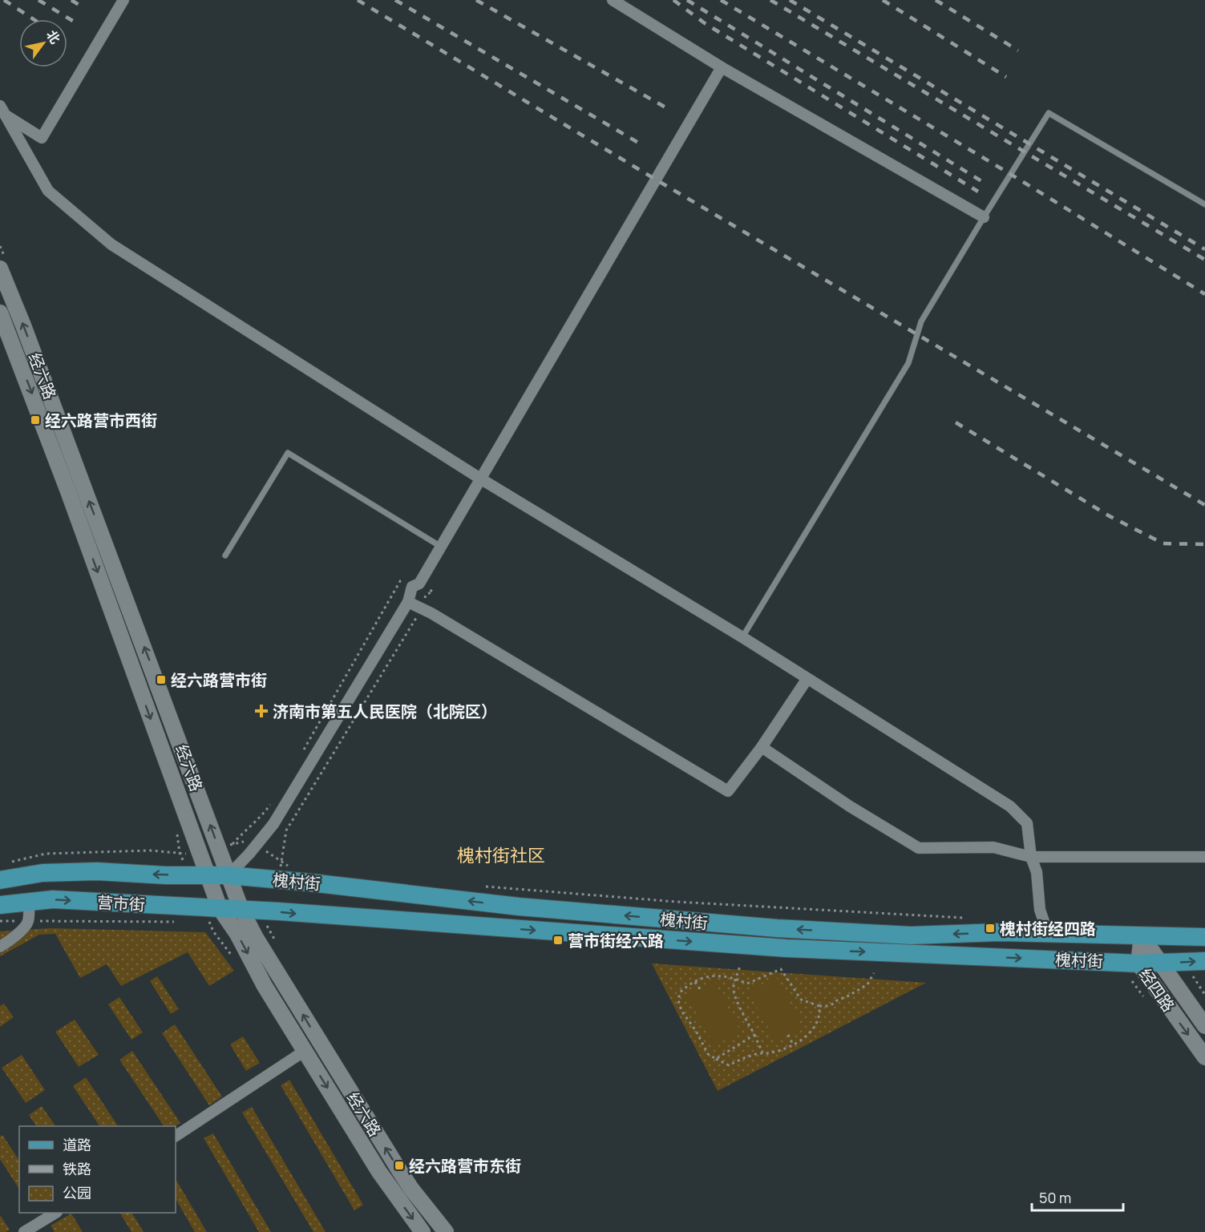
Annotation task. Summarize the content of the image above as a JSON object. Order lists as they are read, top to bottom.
{
  "streets": {
    "main road": [
      "经六路",
      "槐村街",
      "营市街",
      "经四路"
    ]
  },
  "crossings": [
    ["经六路", "槐村街"],
    ["经六路", "营市街"],
    ["槐村街", "营市街"],
    ["槐村街", "经四路"]
  ],
  "districts": ["槐村街社区"],
  "places": {
    "transit": [
      "经六路营市西街",
      "经六路营市街",
      "槐村街经四路",
      "营市街经六路",
      "经六路营市东街"
    ],
    "health": ["济南市第五人民医院（北院区）"]
  },
  "legend": ["道路", "铁路", "公园"],
  "scale_bar": "50 m",
  "north": "top right"
}
